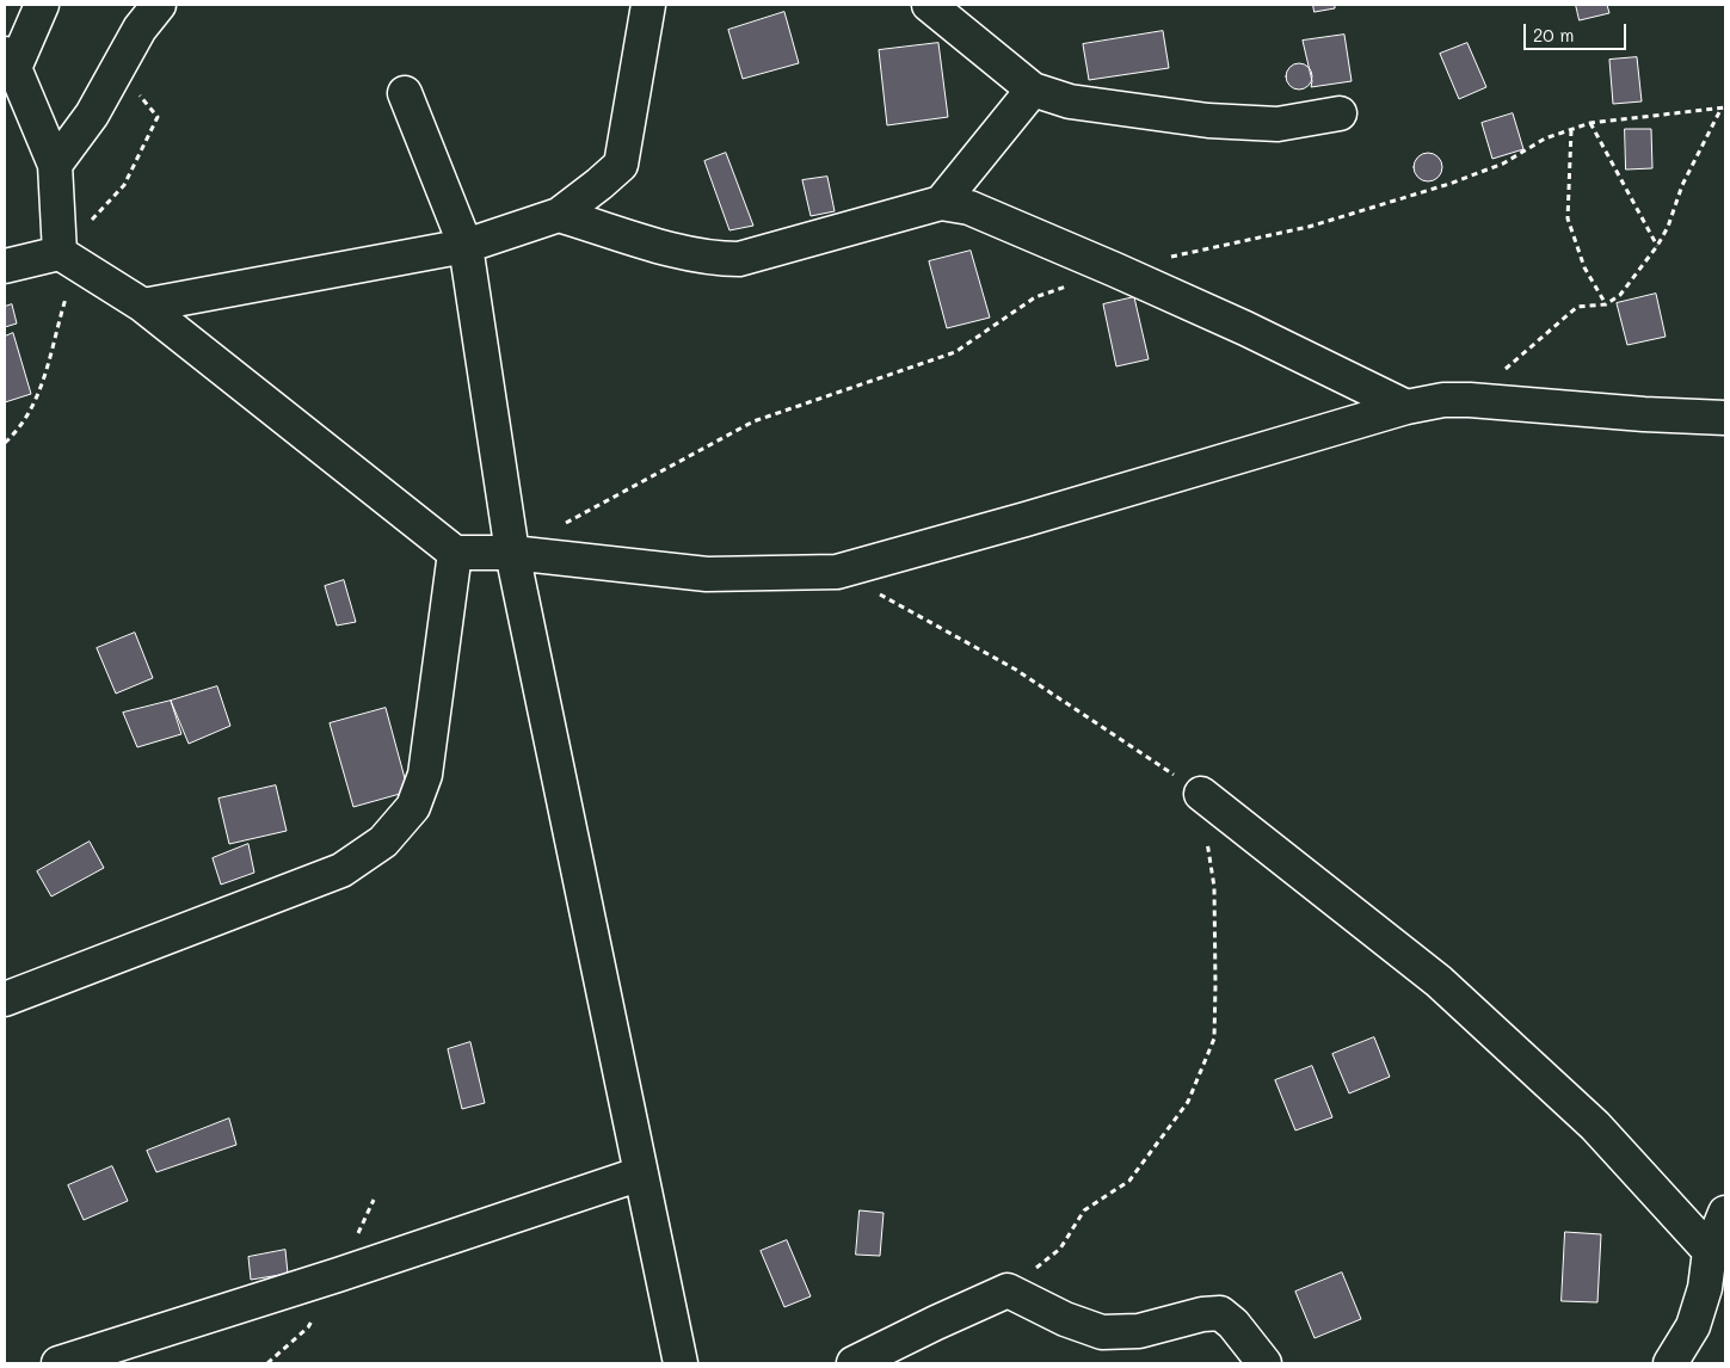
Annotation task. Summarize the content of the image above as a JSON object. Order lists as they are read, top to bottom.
{
  "scale_bar": "20 m"
}
